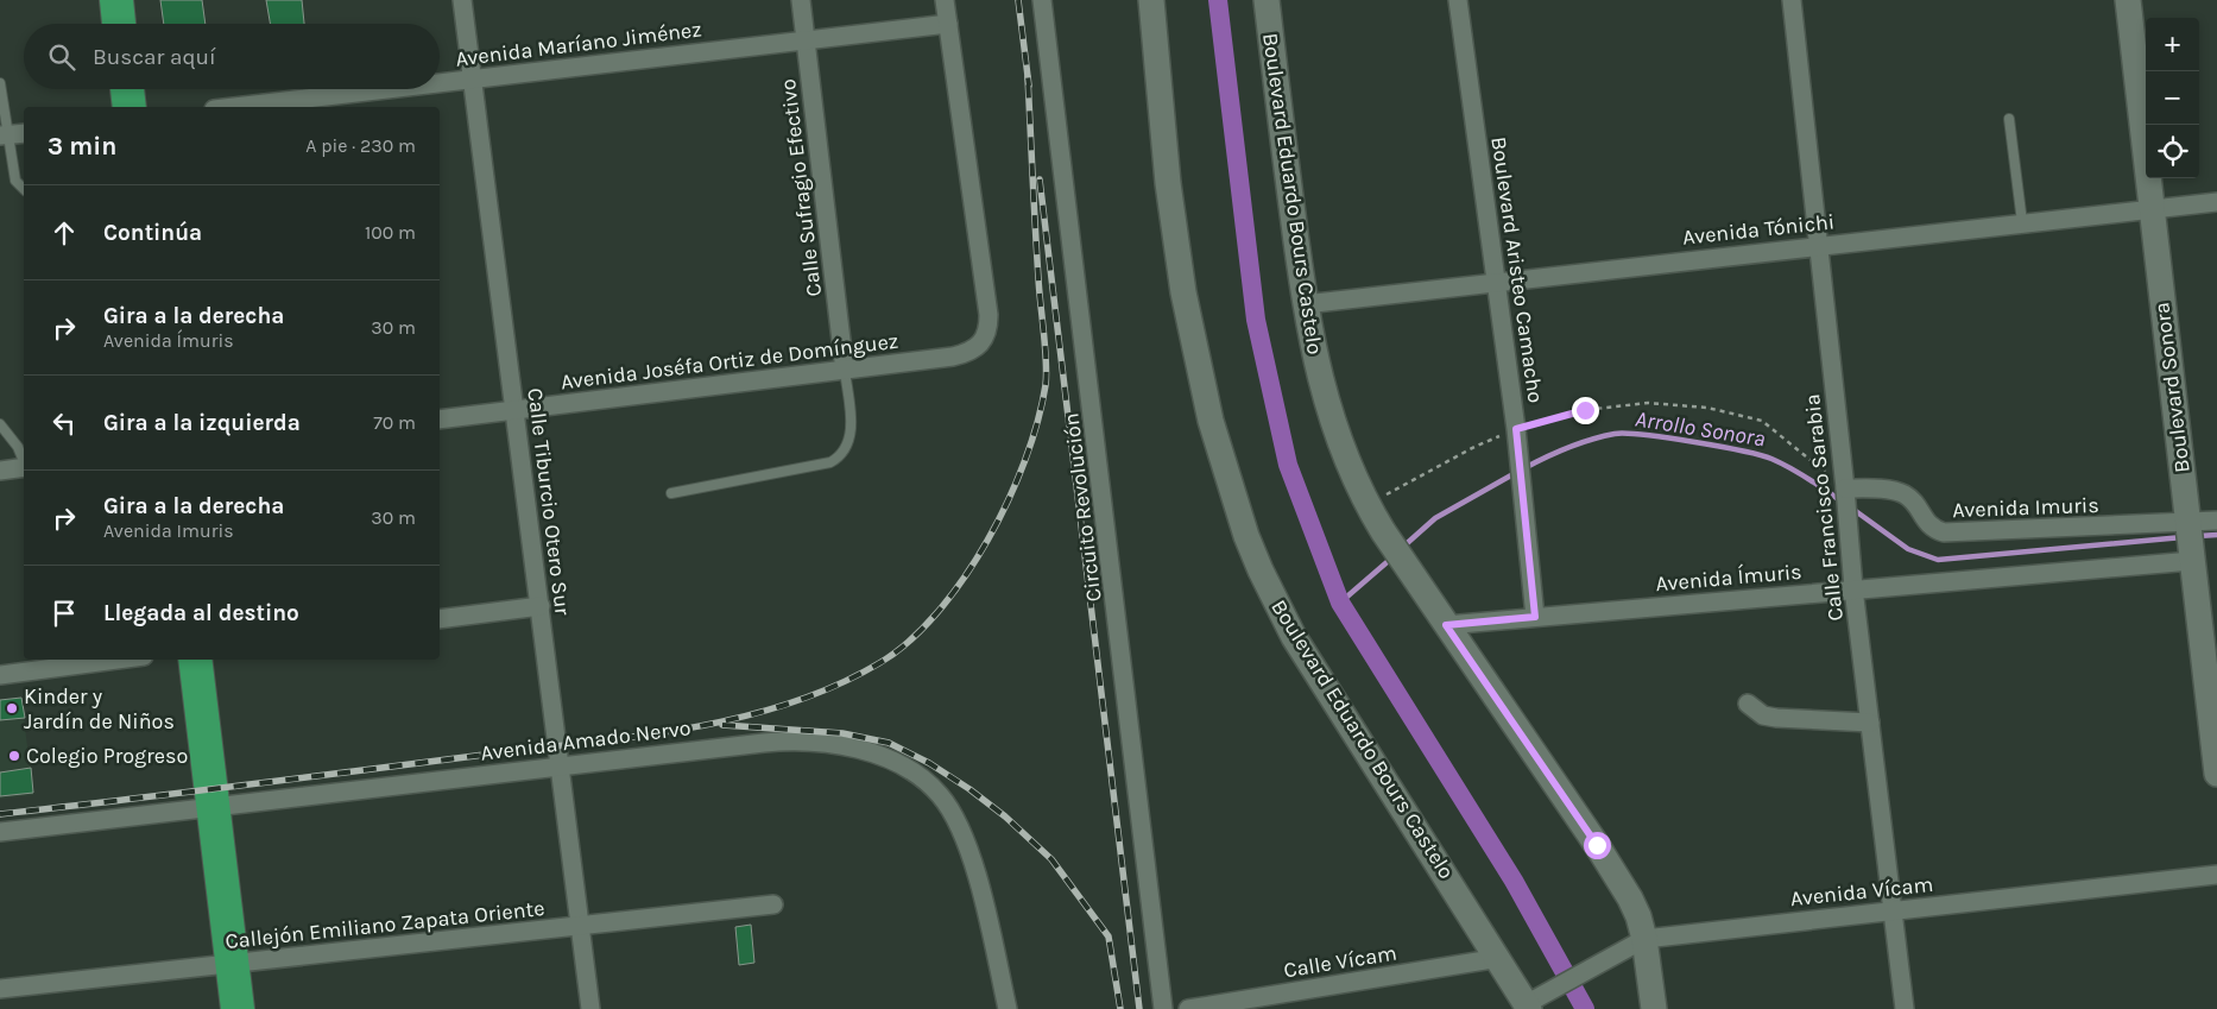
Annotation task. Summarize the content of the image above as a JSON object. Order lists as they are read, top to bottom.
{
  "streets": {
    "main road": ["Boulevard Eduardo Bours Castelo", "Boulevard Sonora"],
    "street": [
      "Avenida Maríano Jiménez",
      "Calle Sufragio Efectivo",
      "Avenida Tónichi",
      "Boulevard Aristeo Camacho",
      "Avenida Joséfa Ortiz de Domínguez",
      "Calle Tiburcio Otero Sur",
      "Circuito Revolución",
      "Calle Francisco Sarabia",
      "Avenida Imuris",
      "Avenida Ímuris",
      "Avenida Amado Nervo",
      "Avenida Vícam",
      "Callejón Emiliano Zapata Oriente",
      "Calle Vícam"
    ]
  },
  "crossings": [
    ["Avenida Maríano Jiménez", "Calle Sufragio Efectivo"],
    ["Avenida Maríano Jiménez", "Avenida Joséfa Ortiz de Domínguez"],
    ["Avenida Maríano Jiménez", "Calle Tiburcio Otero Sur"],
    ["Calle Sufragio Efectivo", "Avenida Joséfa Ortiz de Domínguez"],
    ["Boulevard Eduardo Bours Castelo", "Avenida Tónichi"],
    ["Boulevard Eduardo Bours Castelo", "Avenida Ímuris"],
    ["Boulevard Eduardo Bours Castelo", "Avenida Vícam"],
    ["Boulevard Eduardo Bours Castelo", "Calle Vícam"],
    ["Avenida Tónichi", "Boulevard Aristeo Camacho"],
    ["Avenida Tónichi", "Boulevard Sonora"],
    ["Avenida Tónichi", "Calle Francisco Sarabia"],
    ["Boulevard Aristeo Camacho", "Avenida Ímuris"],
    ["Avenida Joséfa Ortiz de Domínguez", "Calle Tiburcio Otero Sur"],
    ["Boulevard Sonora", "Avenida Imuris"],
    ["Boulevard Sonora", "Avenida Ímuris"],
    ["Calle Tiburcio Otero Sur", "Avenida Amado Nervo"],
    ["Calle Tiburcio Otero Sur", "Callejón Emiliano Zapata Oriente"],
    ["Calle Francisco Sarabia", "Avenida Imuris"],
    ["Calle Francisco Sarabia", "Avenida Ímuris"],
    ["Calle Francisco Sarabia", "Avenida Vícam"]
  ],
  "water": ["Arrollo Sonora"],
  "places": ["Kinder y Jardín de Niños", "Colegio Progreso"],
  "page": {
    "map_buttons": ["+", "−"],
    "search": "Buscar aquí",
    "heading": ["3 min", "A pie · 230 m"],
    "list": [
      ["Continúa", "100 m"],
      ["Gira a la derecha", "Avenida Ímuris", "30 m"],
      ["Gira a la izquierda", "70 m"],
      ["Gira a la derecha", "Avenida Imuris", "30 m"],
      "Llegada al destino"
    ]
  }
}
